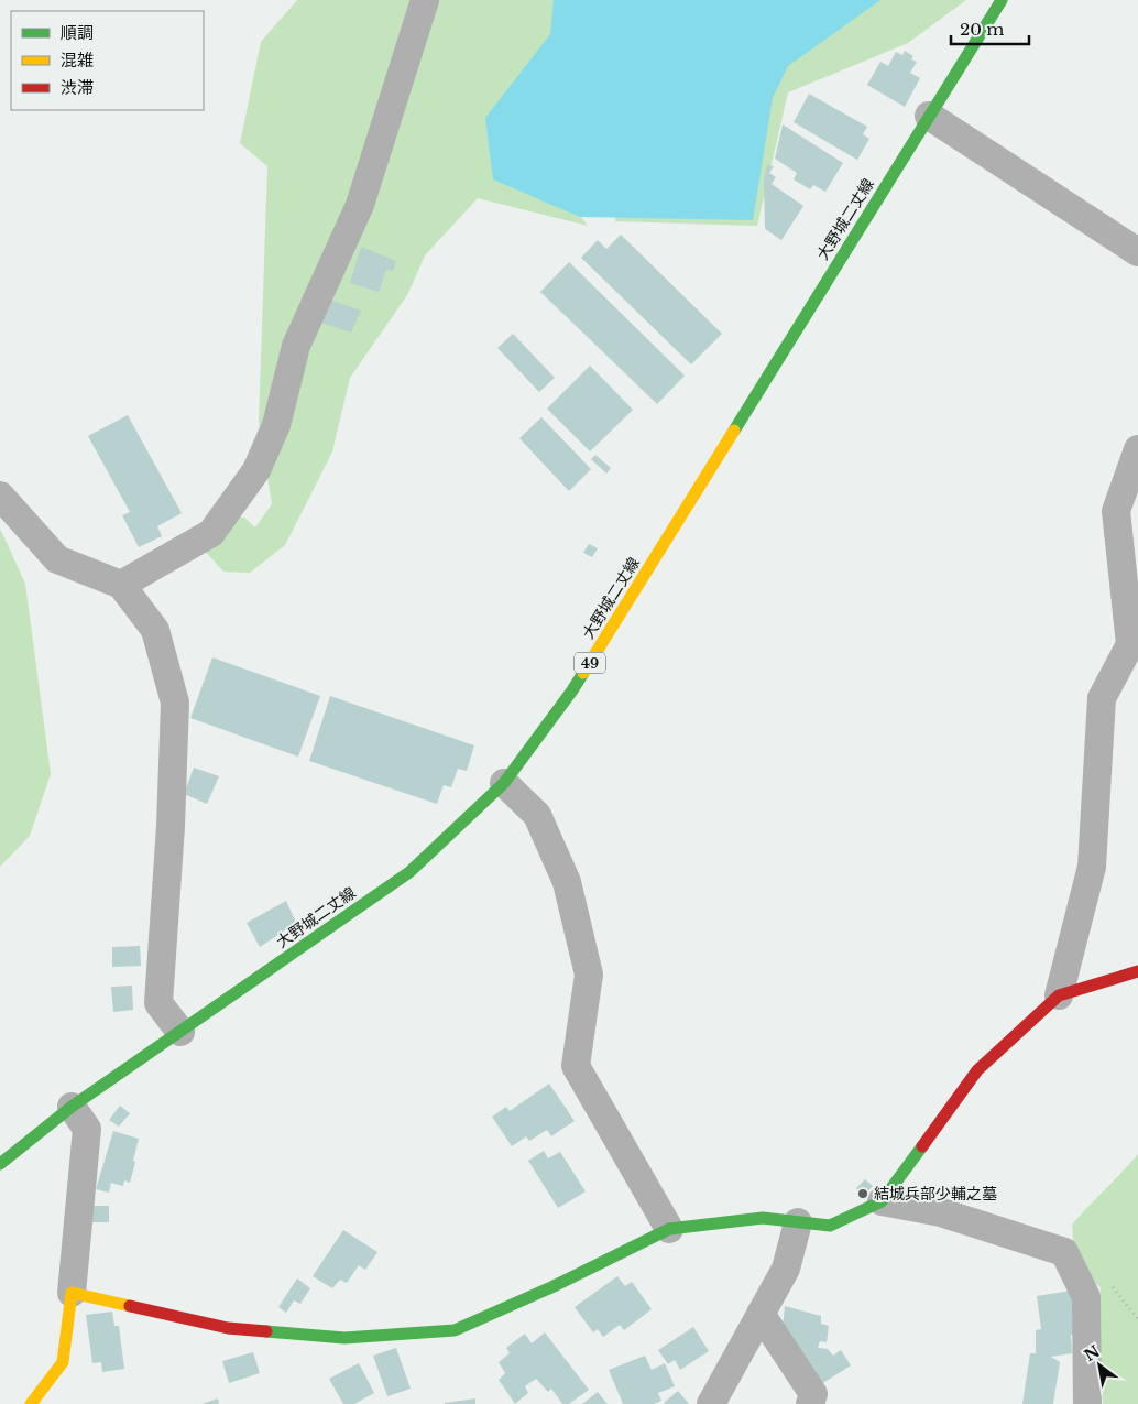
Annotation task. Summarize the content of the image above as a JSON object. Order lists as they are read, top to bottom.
{
  "streets": {
    "main road": ["大野城二丈線", "49"]
  },
  "places": ["結城兵部少輔之墓"],
  "legend": ["順調", "混雑", "渋滞"],
  "scale_bar": "20 m",
  "north": "top left"
}
